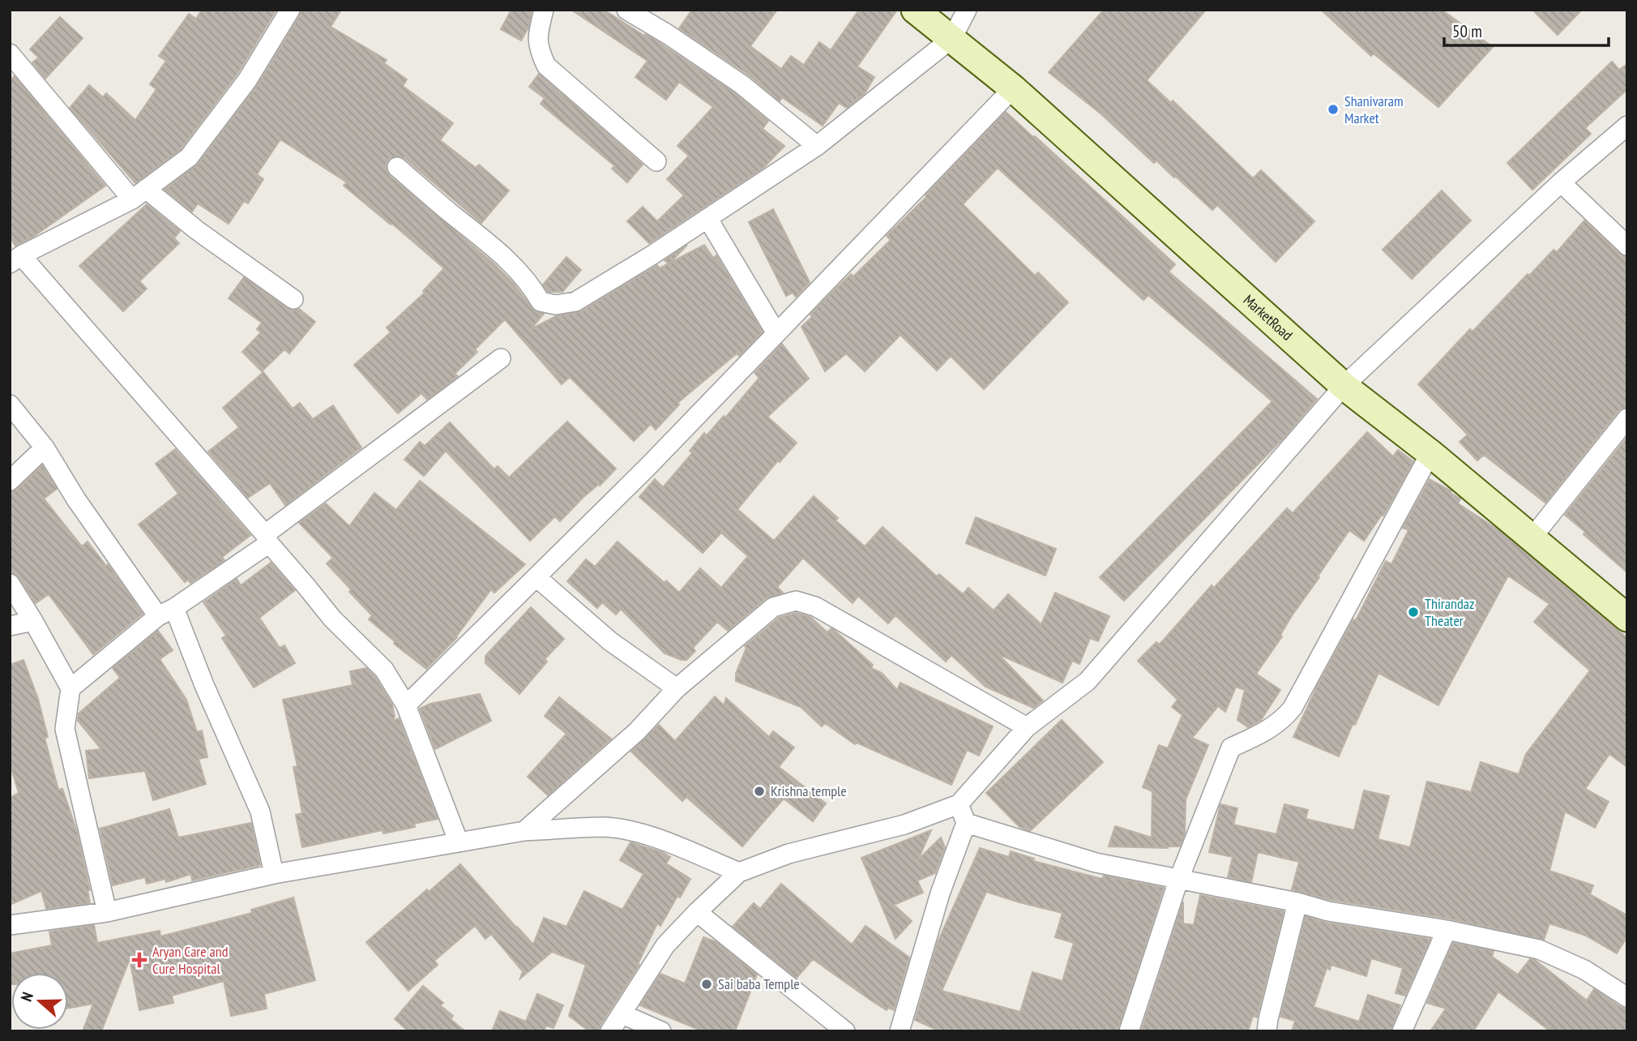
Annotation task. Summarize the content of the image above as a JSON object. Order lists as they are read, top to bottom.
{
  "streets": {
    "street": ["MarketRoad"]
  },
  "places": {
    "other": [
      "Shanivaram Market",
      "Thirandaz Theater",
      "Krishna temple",
      "Sai baba Temple"
    ],
    "health": ["Aryan Care and Cure Hospital"]
  },
  "scale_bar": "50 m",
  "north": "left"
}
